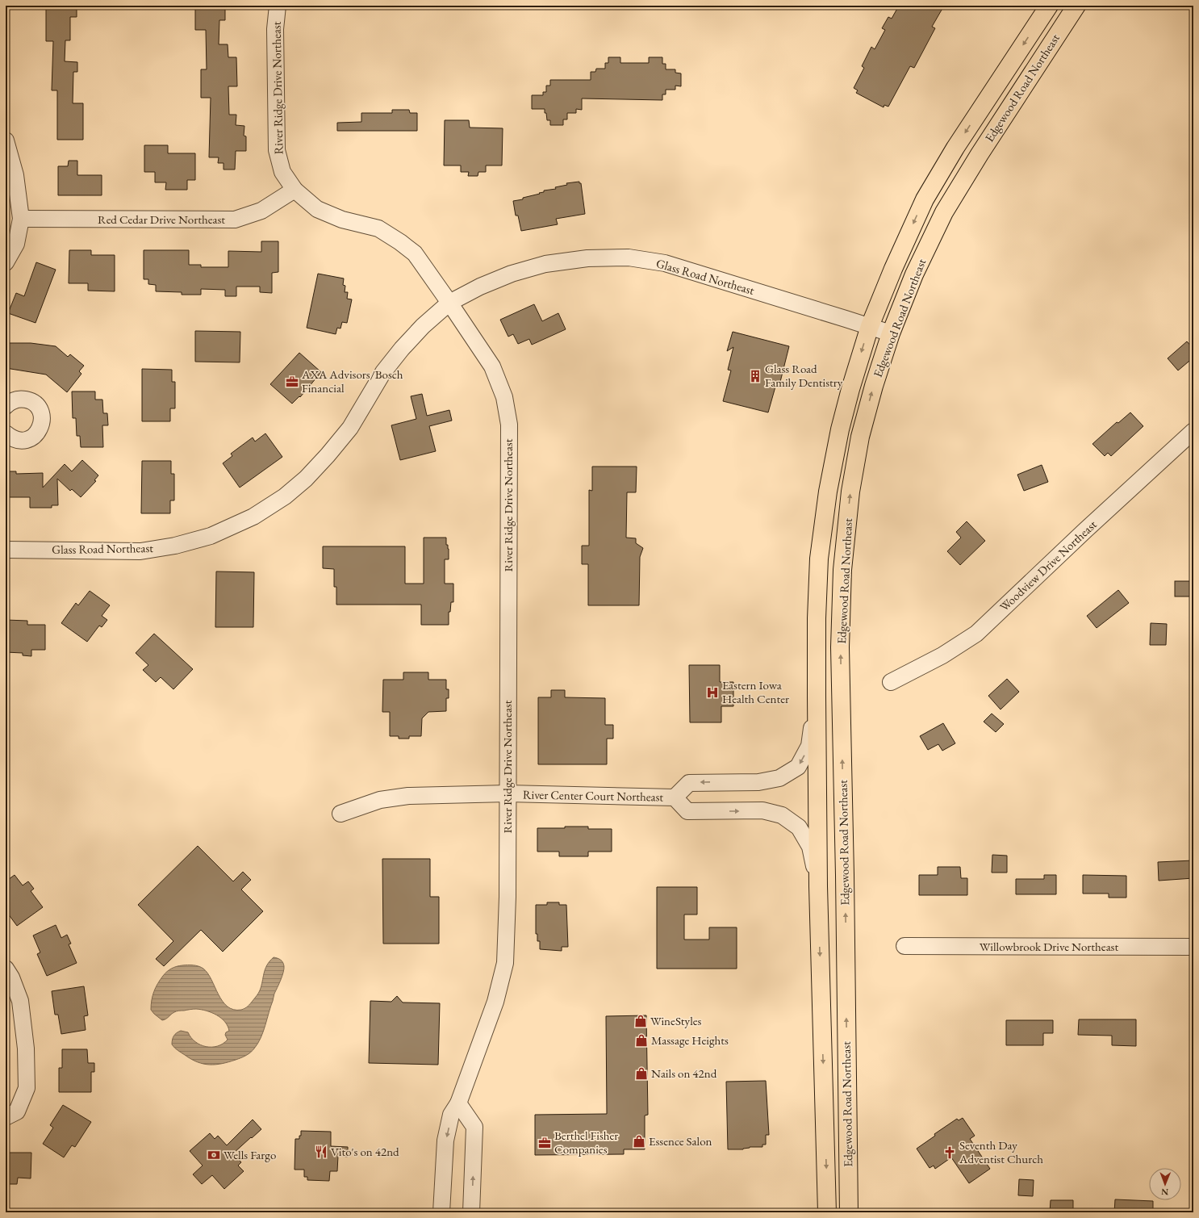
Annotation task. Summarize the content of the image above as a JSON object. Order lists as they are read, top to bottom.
{
  "streets": {
    "main road": ["Edgewood Road Northeast"],
    "street": [
      "River Ridge Drive Northeast",
      "Red Cedar Drive Northeast",
      "Glass Road Northeast",
      "Woodview Drive Northeast",
      "River Center Court Northeast",
      "Willowbrook Drive Northeast"
    ]
  },
  "crossings": [
    ["River Ridge Drive Northeast", "Red Cedar Drive Northeast"],
    ["River Ridge Drive Northeast", "Glass Road Northeast"],
    ["River Ridge Drive Northeast", "River Center Court Northeast"],
    ["Edgewood Road Northeast", "Glass Road Northeast"],
    ["Edgewood Road Northeast", "River Center Court Northeast"]
  ],
  "places": {
    "building": ["Glass Road Family Dentistry"],
    "office": ["AXA Advisors/Bosch Financial", "Berthel Fisher Companies"],
    "hospital": ["Eastern Iowa Health Center"],
    "shop": [
      "WineStyles",
      "Massage Heights",
      "Nails on 42nd",
      "Essence Salon"
    ],
    "restaurant": ["Vito's on 42nd"],
    "church": ["Seventh Day Adventist Church"],
    "bank": ["Wells Fargo"]
  },
  "north": "bottom"
}
